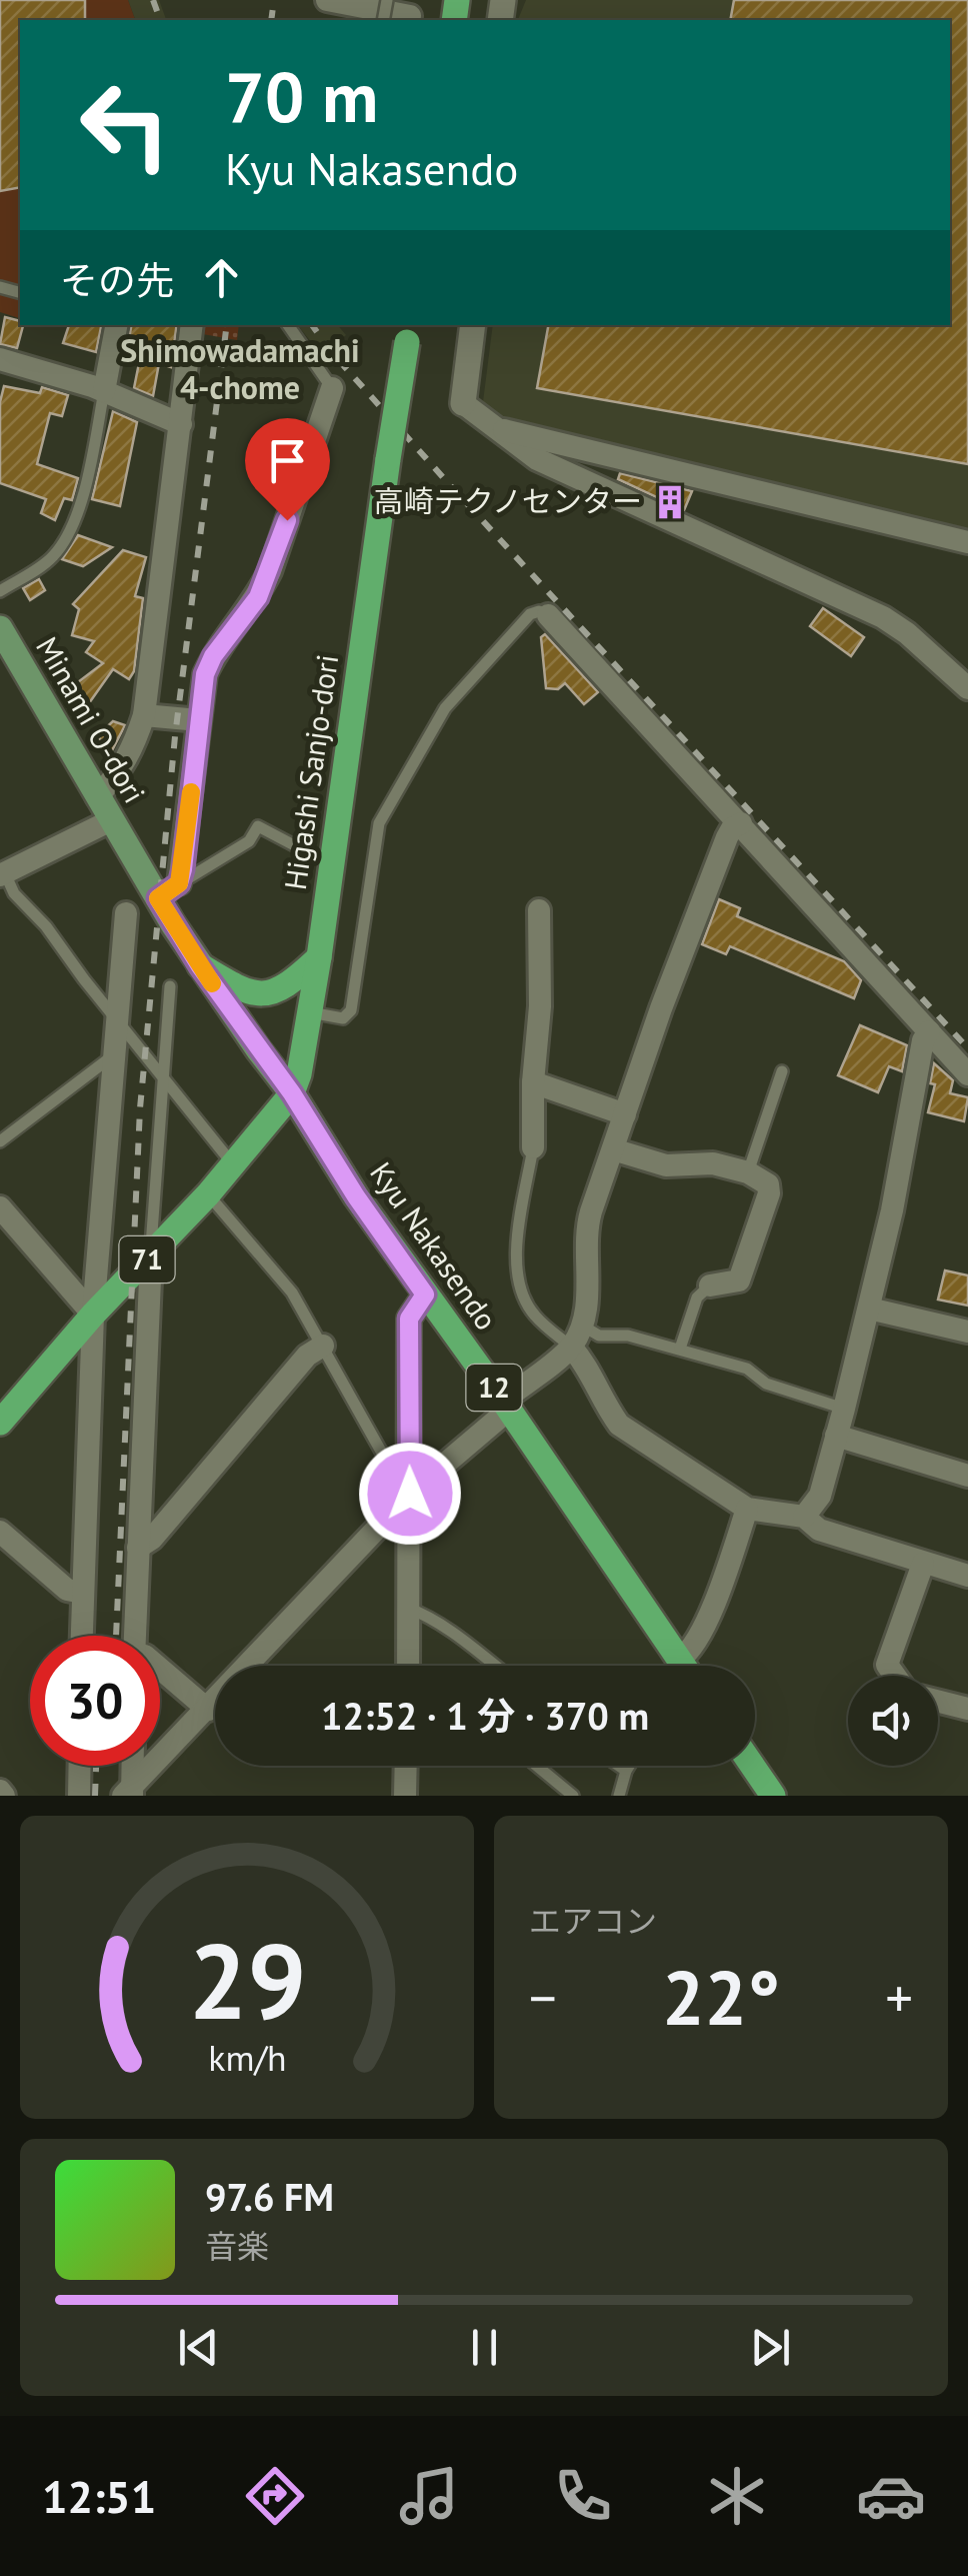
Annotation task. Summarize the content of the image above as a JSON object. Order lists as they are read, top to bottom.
{
  "streets": {
    "main road": [
      "Minami O-dori",
      "Higashi Sanjo-dori",
      "Kyu Nakasendo",
      "71",
      "12"
    ]
  },
  "crossings": [
    ["Minami O-dori", "Higashi Sanjo-dori"],
    ["Minami O-dori", "Kyu Nakasendo"],
    ["Minami O-dori", "71"],
    ["Higashi Sanjo-dori", "Kyu Nakasendo"],
    ["Higashi Sanjo-dori", "71"],
    ["Kyu Nakasendo", "71"]
  ],
  "districts": ["Shimowadamachi 4-chome"],
  "places": {
    "building": ["高崎テクノセンター"]
  },
  "page": {
    "turn": ["70 m", "Kyu Nakasendo"],
    "then": "その先",
    "limit": "30",
    "trip": "12:52 · 1 分 · 370 m",
    "tile": "エアコン",
    "heat": ["−", "22°", "+"],
    "song": ["97.6 FM", "音楽"],
    "tabs": "12:51",
    "gauge": ["29", "km/h"]
  }
}
